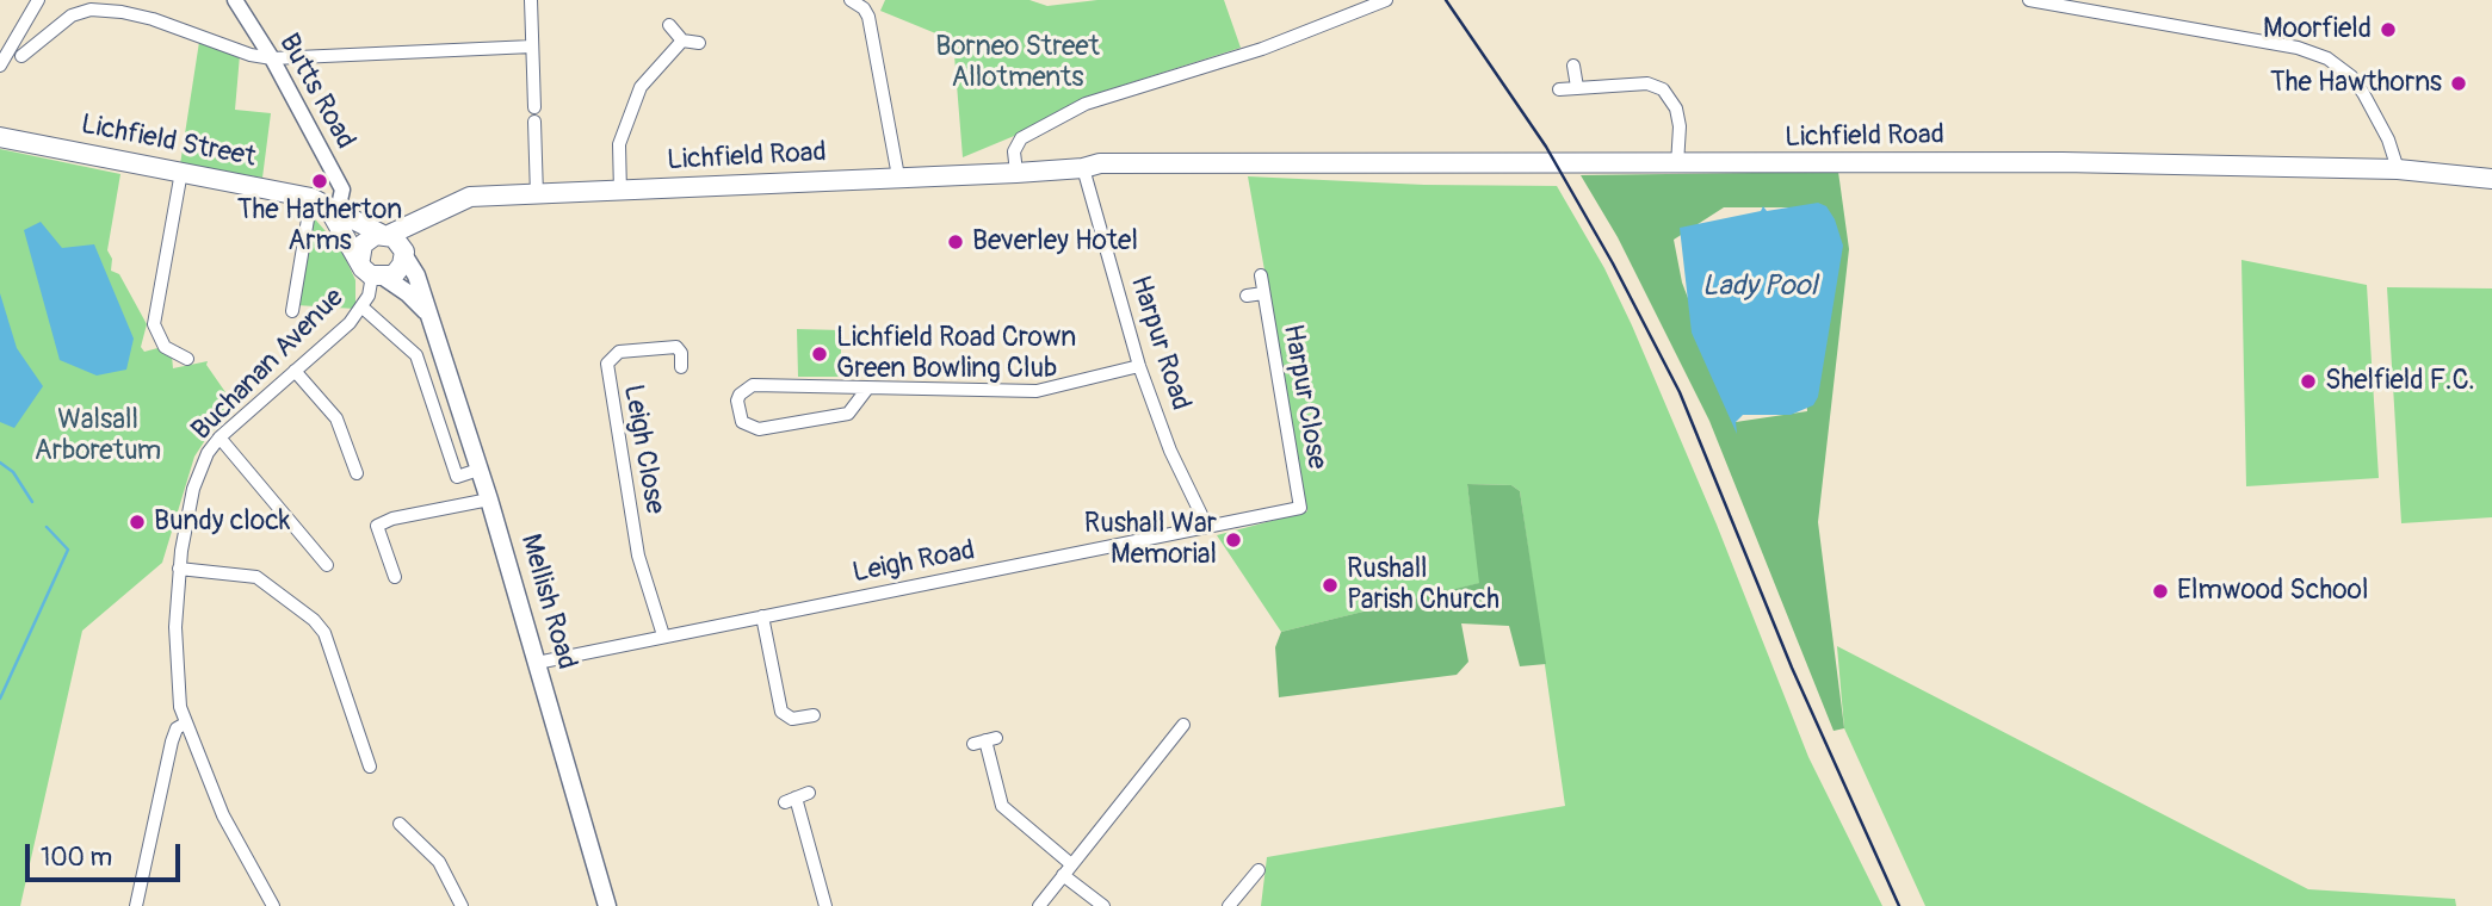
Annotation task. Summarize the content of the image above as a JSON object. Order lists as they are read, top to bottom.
{
  "streets": {
    "highway": ["Lichfield Road", "Lichfield Street"],
    "main road": ["Mellish Road"],
    "street": [
      "Butts Road",
      "Harpur Road",
      "Buchanan Avenue",
      "Harpur Close",
      "Leigh Close",
      "Leigh Road"
    ]
  },
  "crossings": [
    ["Butts Road", "Lichfield Street"],
    ["Lichfield Road", "Lichfield Street"],
    ["Lichfield Road", "Harpur Road"],
    ["Lichfield Road", "Mellish Road"],
    ["Lichfield Street", "Mellish Road"],
    ["Harpur Road", "Leigh Road"],
    ["Harpur Close", "Leigh Road"],
    ["Leigh Close", "Leigh Road"],
    ["Leigh Road", "Mellish Road"]
  ],
  "water": ["Lady Pool"],
  "parks": ["Borneo Street Allotments", "Walsall Arboretum"],
  "places": [
    "Moorfield",
    "The Hawthorns",
    "The Hatherton Arms",
    "Beverley Hotel",
    "Lichfield Road Crown Green Bowling Club",
    "Shelfield F.C.",
    "Bundy clock",
    "Rushall War Memorial",
    "Rushall Parish Church",
    "Elmwood School"
  ],
  "scale_bar": "100 m"
}
